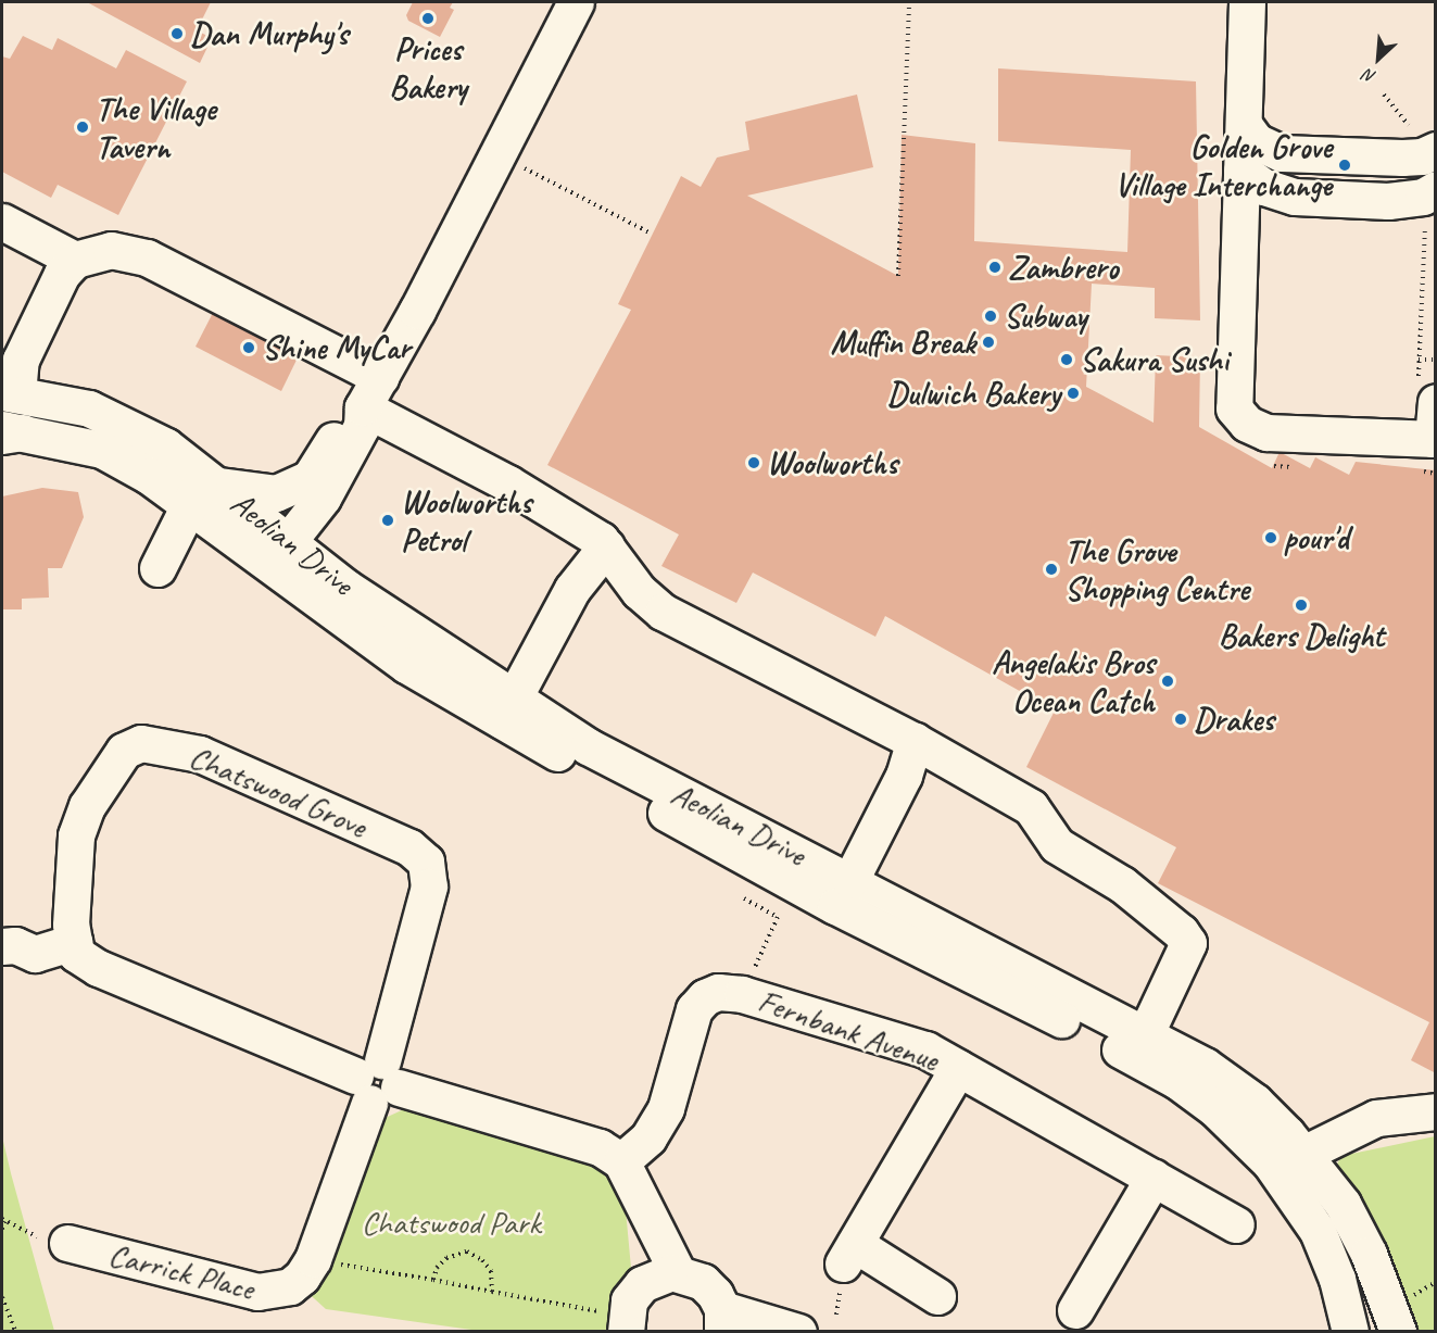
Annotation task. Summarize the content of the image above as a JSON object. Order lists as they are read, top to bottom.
{
  "streets": {
    "street": [
      "Aeolian Drive",
      "Chatswood Grove",
      "Fernbank Avenue",
      "Carrick Place"
    ]
  },
  "crossings": [
    ["Chatswood Grove", "Carrick Place"]
  ],
  "parks": ["Chatswood Park"],
  "places": [
    "Prices Bakery",
    "Dan Murphy's",
    "The Village Tavern",
    "Golden Grove Village Interchange",
    "Zambrero",
    "Subway",
    "Muffin Break",
    "Shine MyCar",
    "Sakura Sushi",
    "Dulwich Bakery",
    "Woolworths",
    "Woolworths Petrol",
    "pour'd",
    "The Grove Shopping Centre",
    "Bakers Delight",
    "Angelakis Bros Ocean Catch",
    "Drakes"
  ],
  "north": "bottom left"
}
